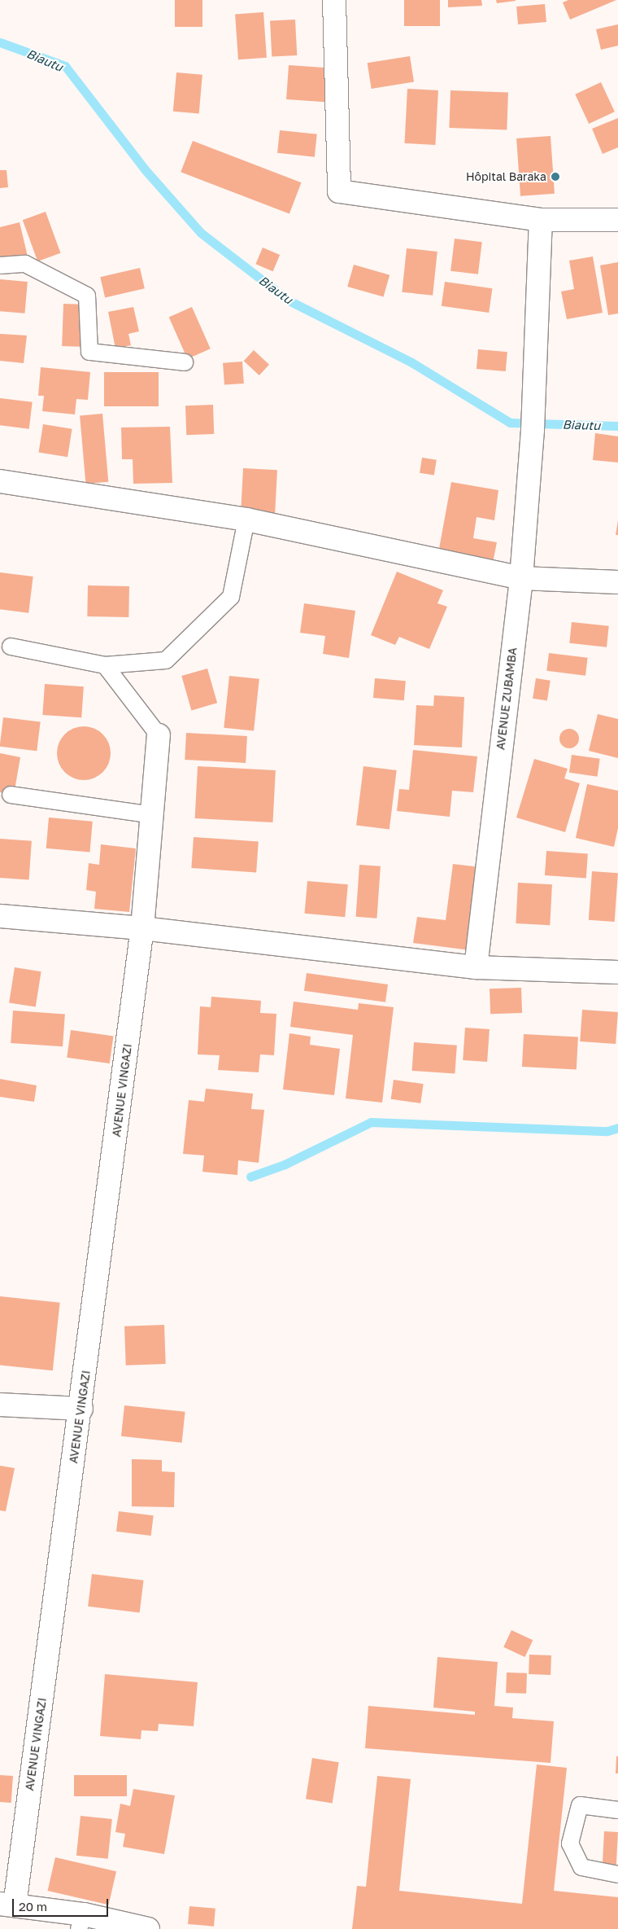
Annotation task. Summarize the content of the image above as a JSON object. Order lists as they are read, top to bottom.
{
  "streets": {
    "street": ["AVENUE ZUBAMBA", "AVENUE VINGAZI"]
  },
  "water": ["Biautu"],
  "places": ["Hôpital Baraka"],
  "scale_bar": "20 m"
}
